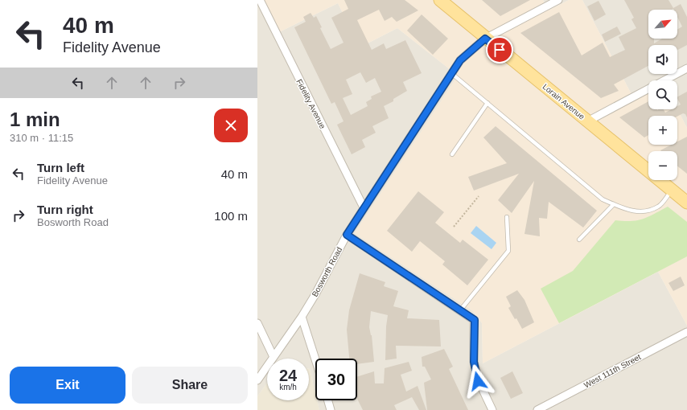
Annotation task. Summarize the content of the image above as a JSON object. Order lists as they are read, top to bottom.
{
  "streets": {
    "main road": ["Lorain Avenue"],
    "street": ["Fidelity Avenue", "Bosworth Road", "West 111th Street"]
  },
  "crossings": [
    ["Lorain Avenue", "Bosworth Road"],
    ["Fidelity Avenue", "Bosworth Road"]
  ],
  "north": "top right",
  "page": {
    "turn": ["40 m", "Fidelity Avenue"],
    "map_buttons": ["+", "−"],
    "heading": ["1 min", "310 m · 11:15"],
    "list": [
      {
        "name": "Turn left",
        "note": "Fidelity Avenue",
        "value": "40 m"
      },
      {
        "name": "Turn right",
        "note": "Bosworth Road",
        "value": "100 m"
      }
    ],
    "speed": "24 km/h",
    "limit": "30",
    "buttons": ["Exit", "Share"]
  }
}
